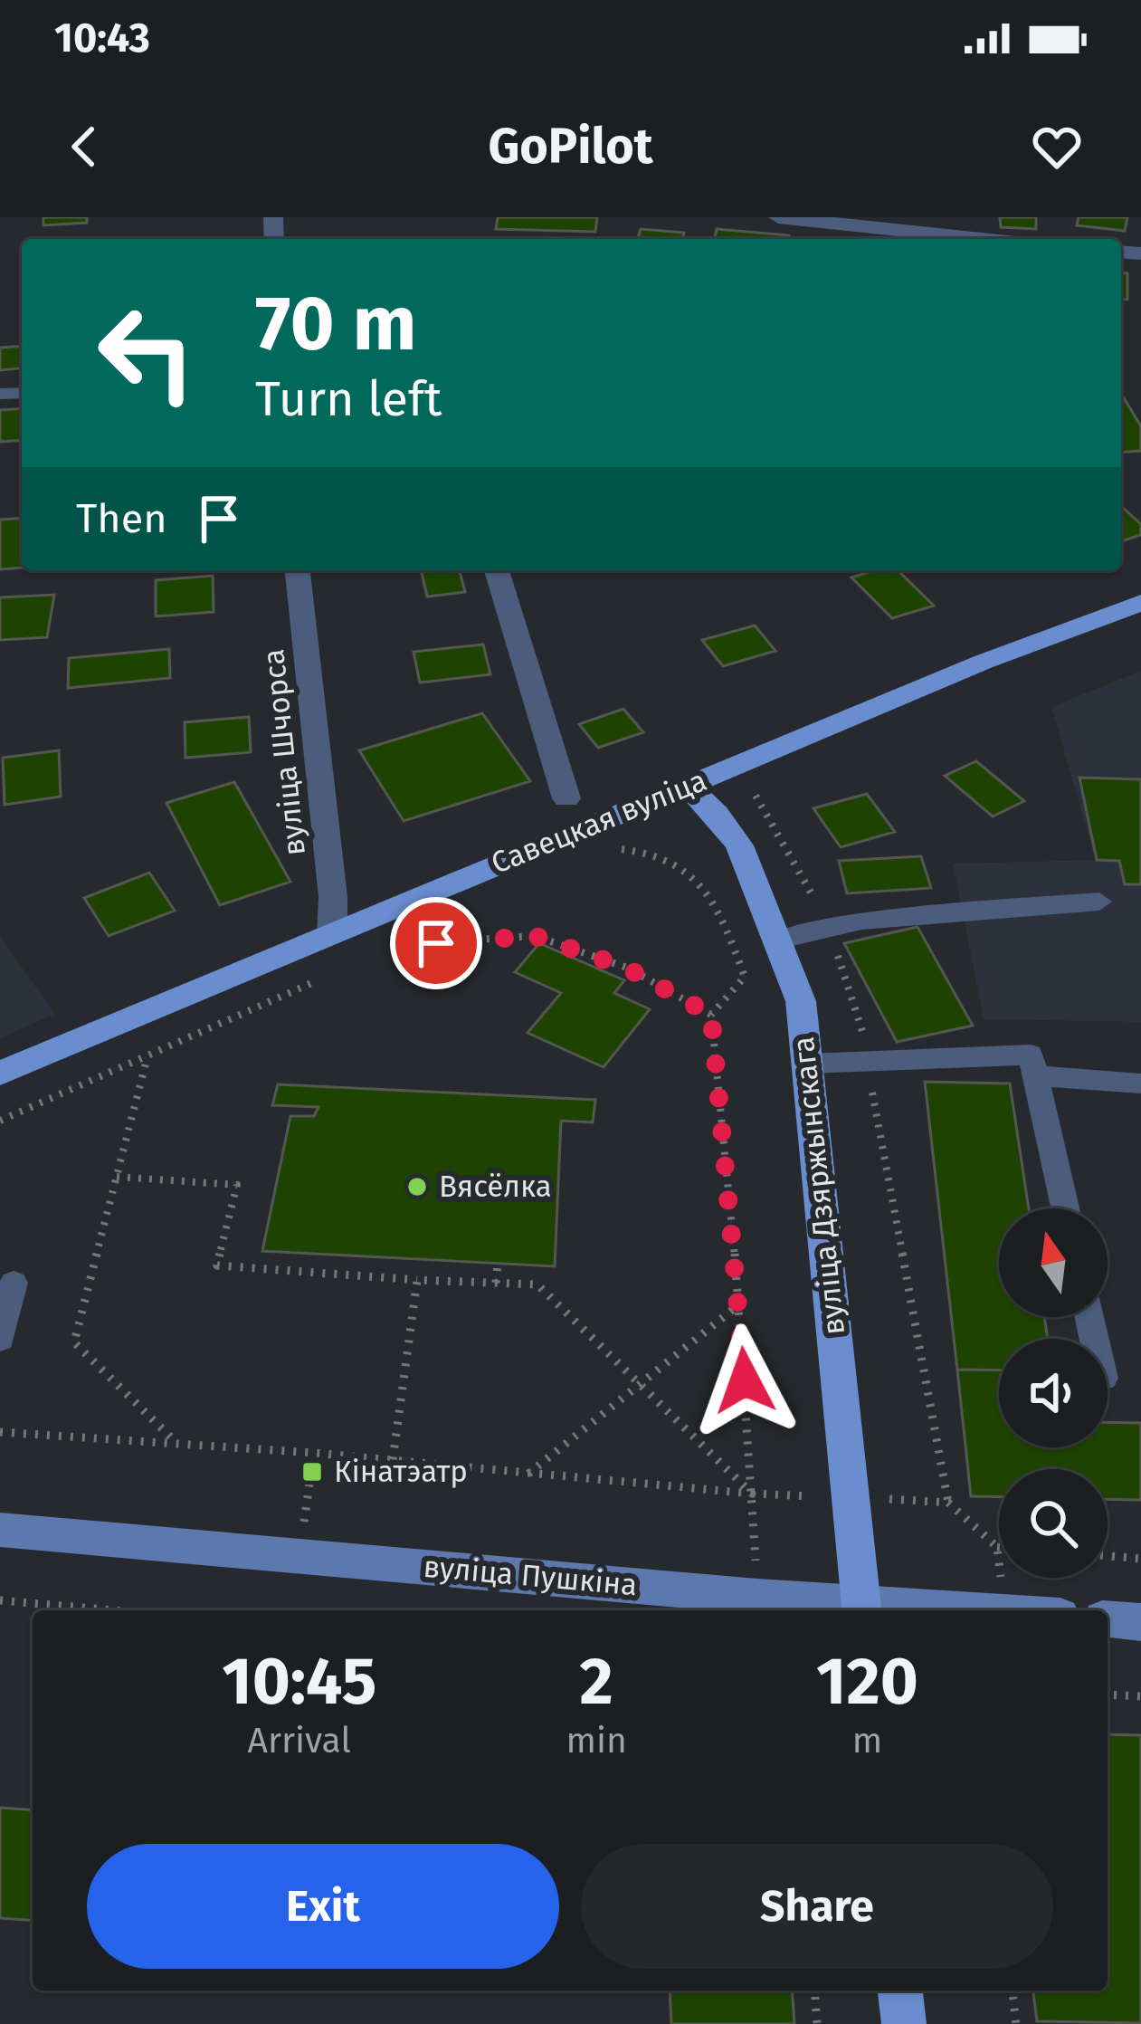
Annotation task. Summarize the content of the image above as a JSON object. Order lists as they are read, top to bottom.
{
  "streets": {
    "main road": ["Савецкая вуліца", "вуліца Дзяржынскага", "вуліца Пушкіна"],
    "street": ["вуліца Шчорса"]
  },
  "crossings": [
    ["вуліца Шчорса", "Савецкая вуліца"],
    ["Савецкая вуліца", "вуліца Дзяржынскага"],
    ["вуліца Дзяржынскага", "вуліца Пушкіна"]
  ],
  "places": {
    "other": ["Вясёлка"],
    "transit": ["Кінатэатр"]
  },
  "north": "top",
  "page": {
    "status": "10:43",
    "header": "GoPilot",
    "turn": ["70 m", "Turn left"],
    "then": "Then",
    "eta": [
      "10:45",
      "Arrival",
      "2",
      "min",
      "120",
      "m"
    ],
    "buttons": ["Exit", "Share"]
  }
}
